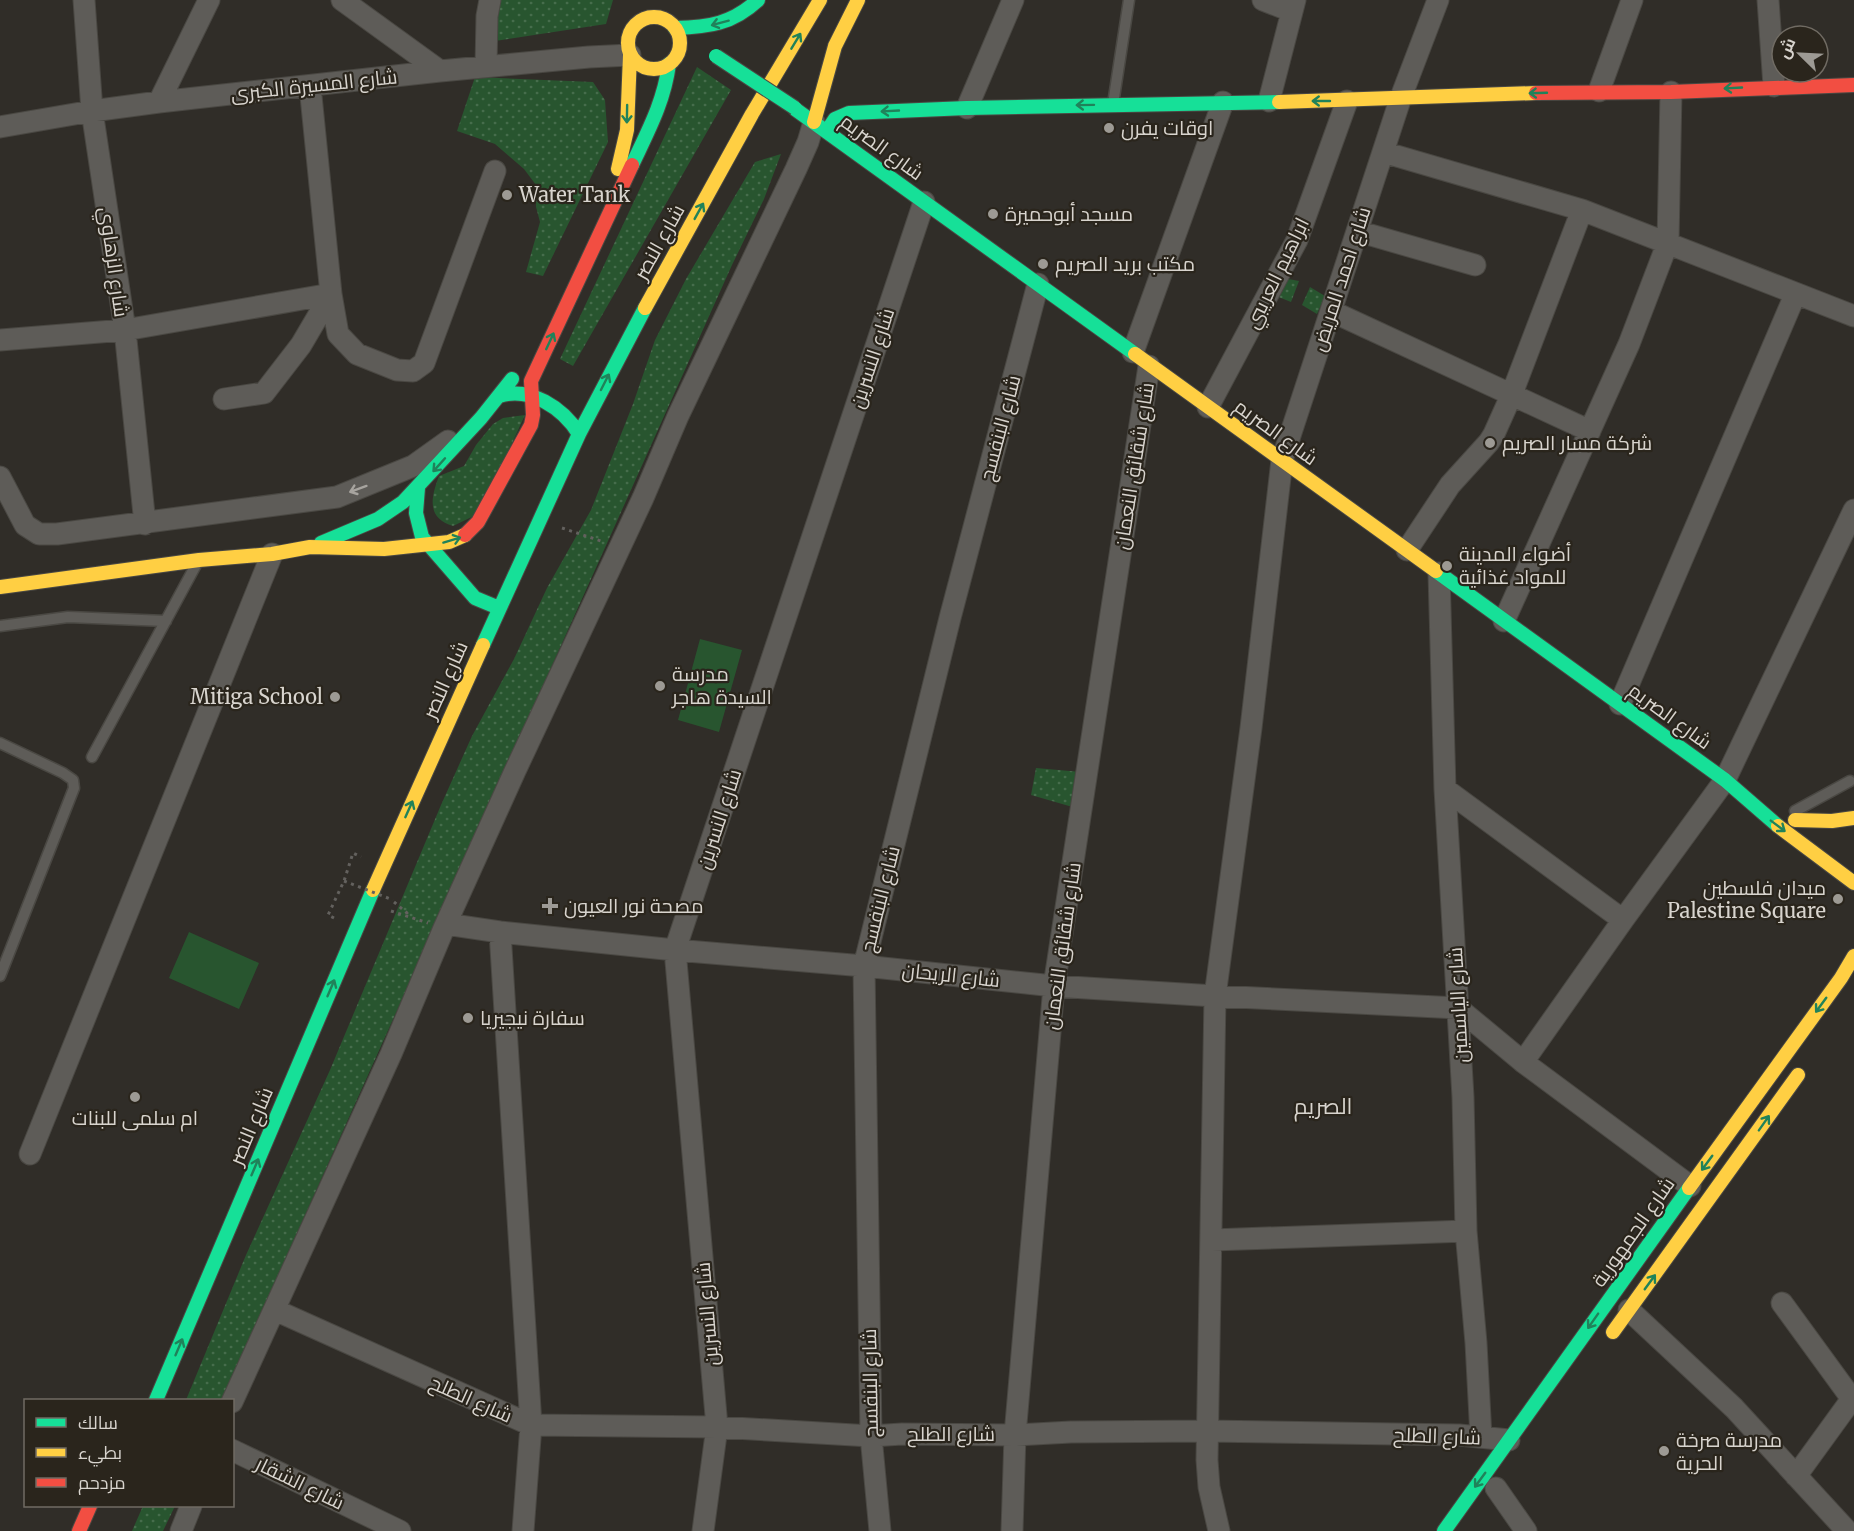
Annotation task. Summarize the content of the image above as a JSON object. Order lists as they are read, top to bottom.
{
  "streets": {
    "main road": ["شارع الصريم", "شارع النصر", "شارع الجمهورية"],
    "street": [
      "شارع المسيرة الكبرى",
      "شارع الزهاوي",
      "ابراهيم العريبي",
      "شارع احمد المريض",
      "شارع النسرين",
      "شارع البنفسج",
      "شارع شقائق النعمان",
      "شارع الريحان",
      "شارع الياسمين",
      "شارع الطلح",
      "شارع الشقار"
    ]
  },
  "crossings": [
    ["شارع المسيرة الكبرى", "شارع الصريم"],
    ["شارع المسيرة الكبرى", "شارع الزهاوي"],
    ["شارع الصريم", "ابراهيم العريبي"],
    ["شارع الصريم", "شارع احمد المريض"],
    ["شارع الصريم", "شارع النسرين"],
    ["شارع الصريم", "شارع البنفسج"],
    ["شارع الصريم", "شارع شقائق النعمان"],
    ["شارع الصريم", "شارع الياسمين"],
    ["شارع احمد المريض", "شارع الريحان"],
    ["شارع احمد المريض", "شارع الطلح"],
    ["شارع النسرين", "شارع الريحان"],
    ["شارع النسرين", "شارع الطلح"],
    ["شارع البنفسج", "شارع الريحان"],
    ["شارع البنفسج", "شارع الطلح"],
    ["شارع شقائق النعمان", "شارع الريحان"],
    ["شارع شقائق النعمان", "شارع الطلح"],
    ["شارع الريحان", "شارع الياسمين"],
    ["شارع الياسمين", "شارع الطلح"],
    ["شارع الجمهورية", "شارع الطلح"]
  ],
  "districts": ["الصريم"],
  "places": {
    "other": [
      "اوقات يفرن",
      "Water Tank",
      "مسجد أبوحميرة",
      "مكتب بريد الصريم",
      "شركة مسار الصريم",
      "أضواء المدينة للمواد غذائية",
      "مدرسة السيدة هاجر",
      "Mitiga School",
      "ميدان فلسطين Palestine Square",
      "سفارة نيجيريا",
      "ام سلمى للبنات",
      "مدرسة صرخة الحرية"
    ],
    "health": ["مصحة نور العيون"]
  },
  "legend": ["سالك", "بطيء", "مزدحم"],
  "north": "top left"
}
